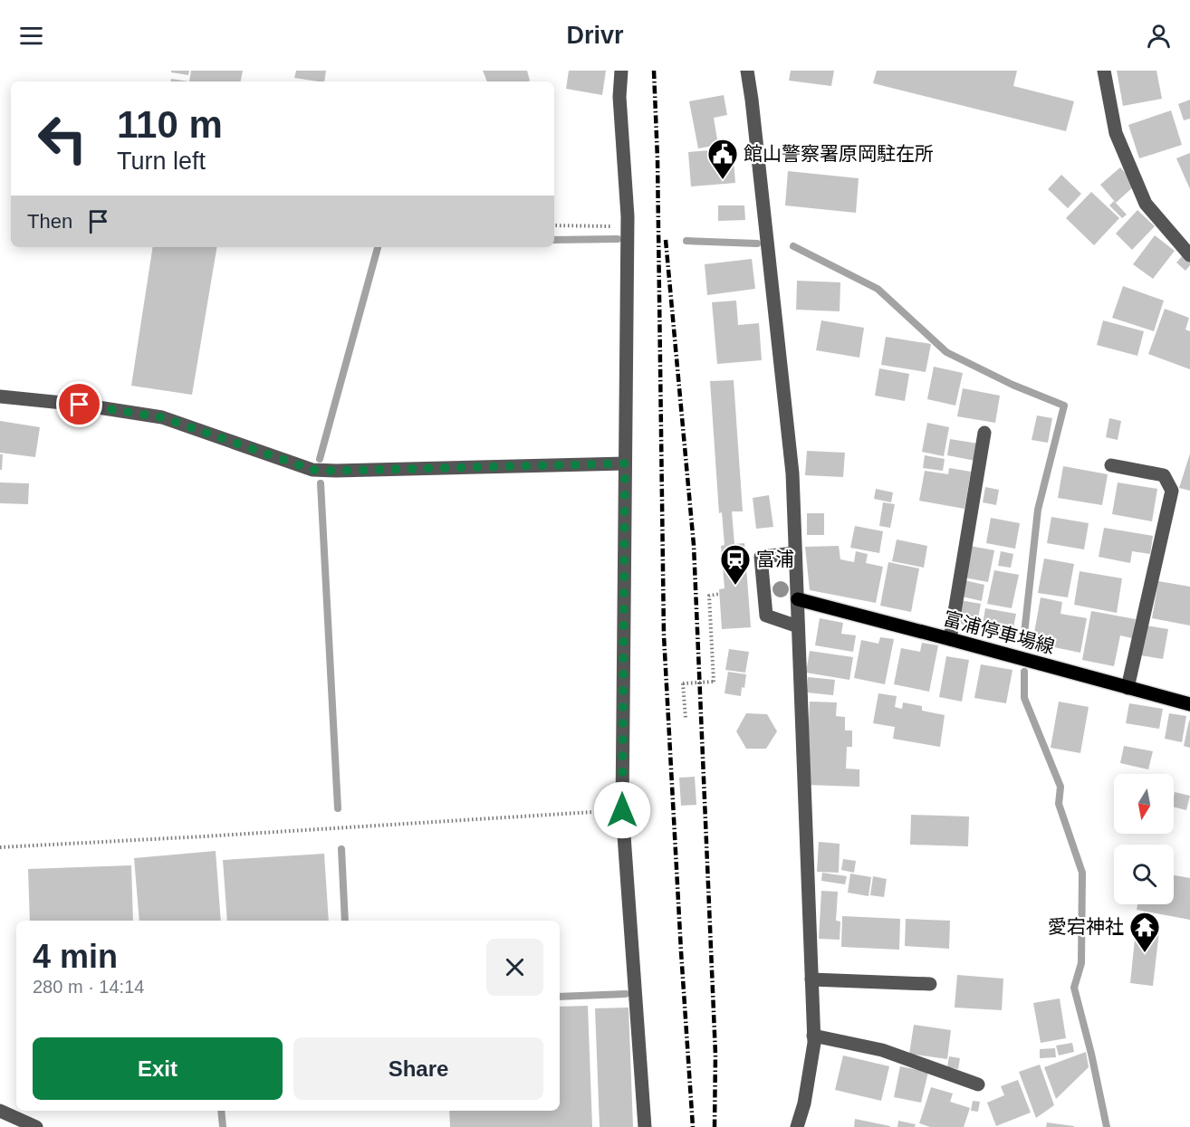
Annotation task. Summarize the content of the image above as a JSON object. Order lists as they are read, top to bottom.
{
  "streets": {
    "main road": ["富浦停車場線"]
  },
  "places": {
    "public building": ["館山警察署原岡駐在所"],
    "station": ["富浦"],
    "temple": ["愛宕神社"]
  },
  "north": "bottom",
  "page": {
    "header": "Drivr",
    "turn": ["110 m", "Turn left"],
    "then": "Then",
    "heading": ["4 min", "280 m · 14:14"],
    "buttons": ["Exit", "Share"]
  }
}
